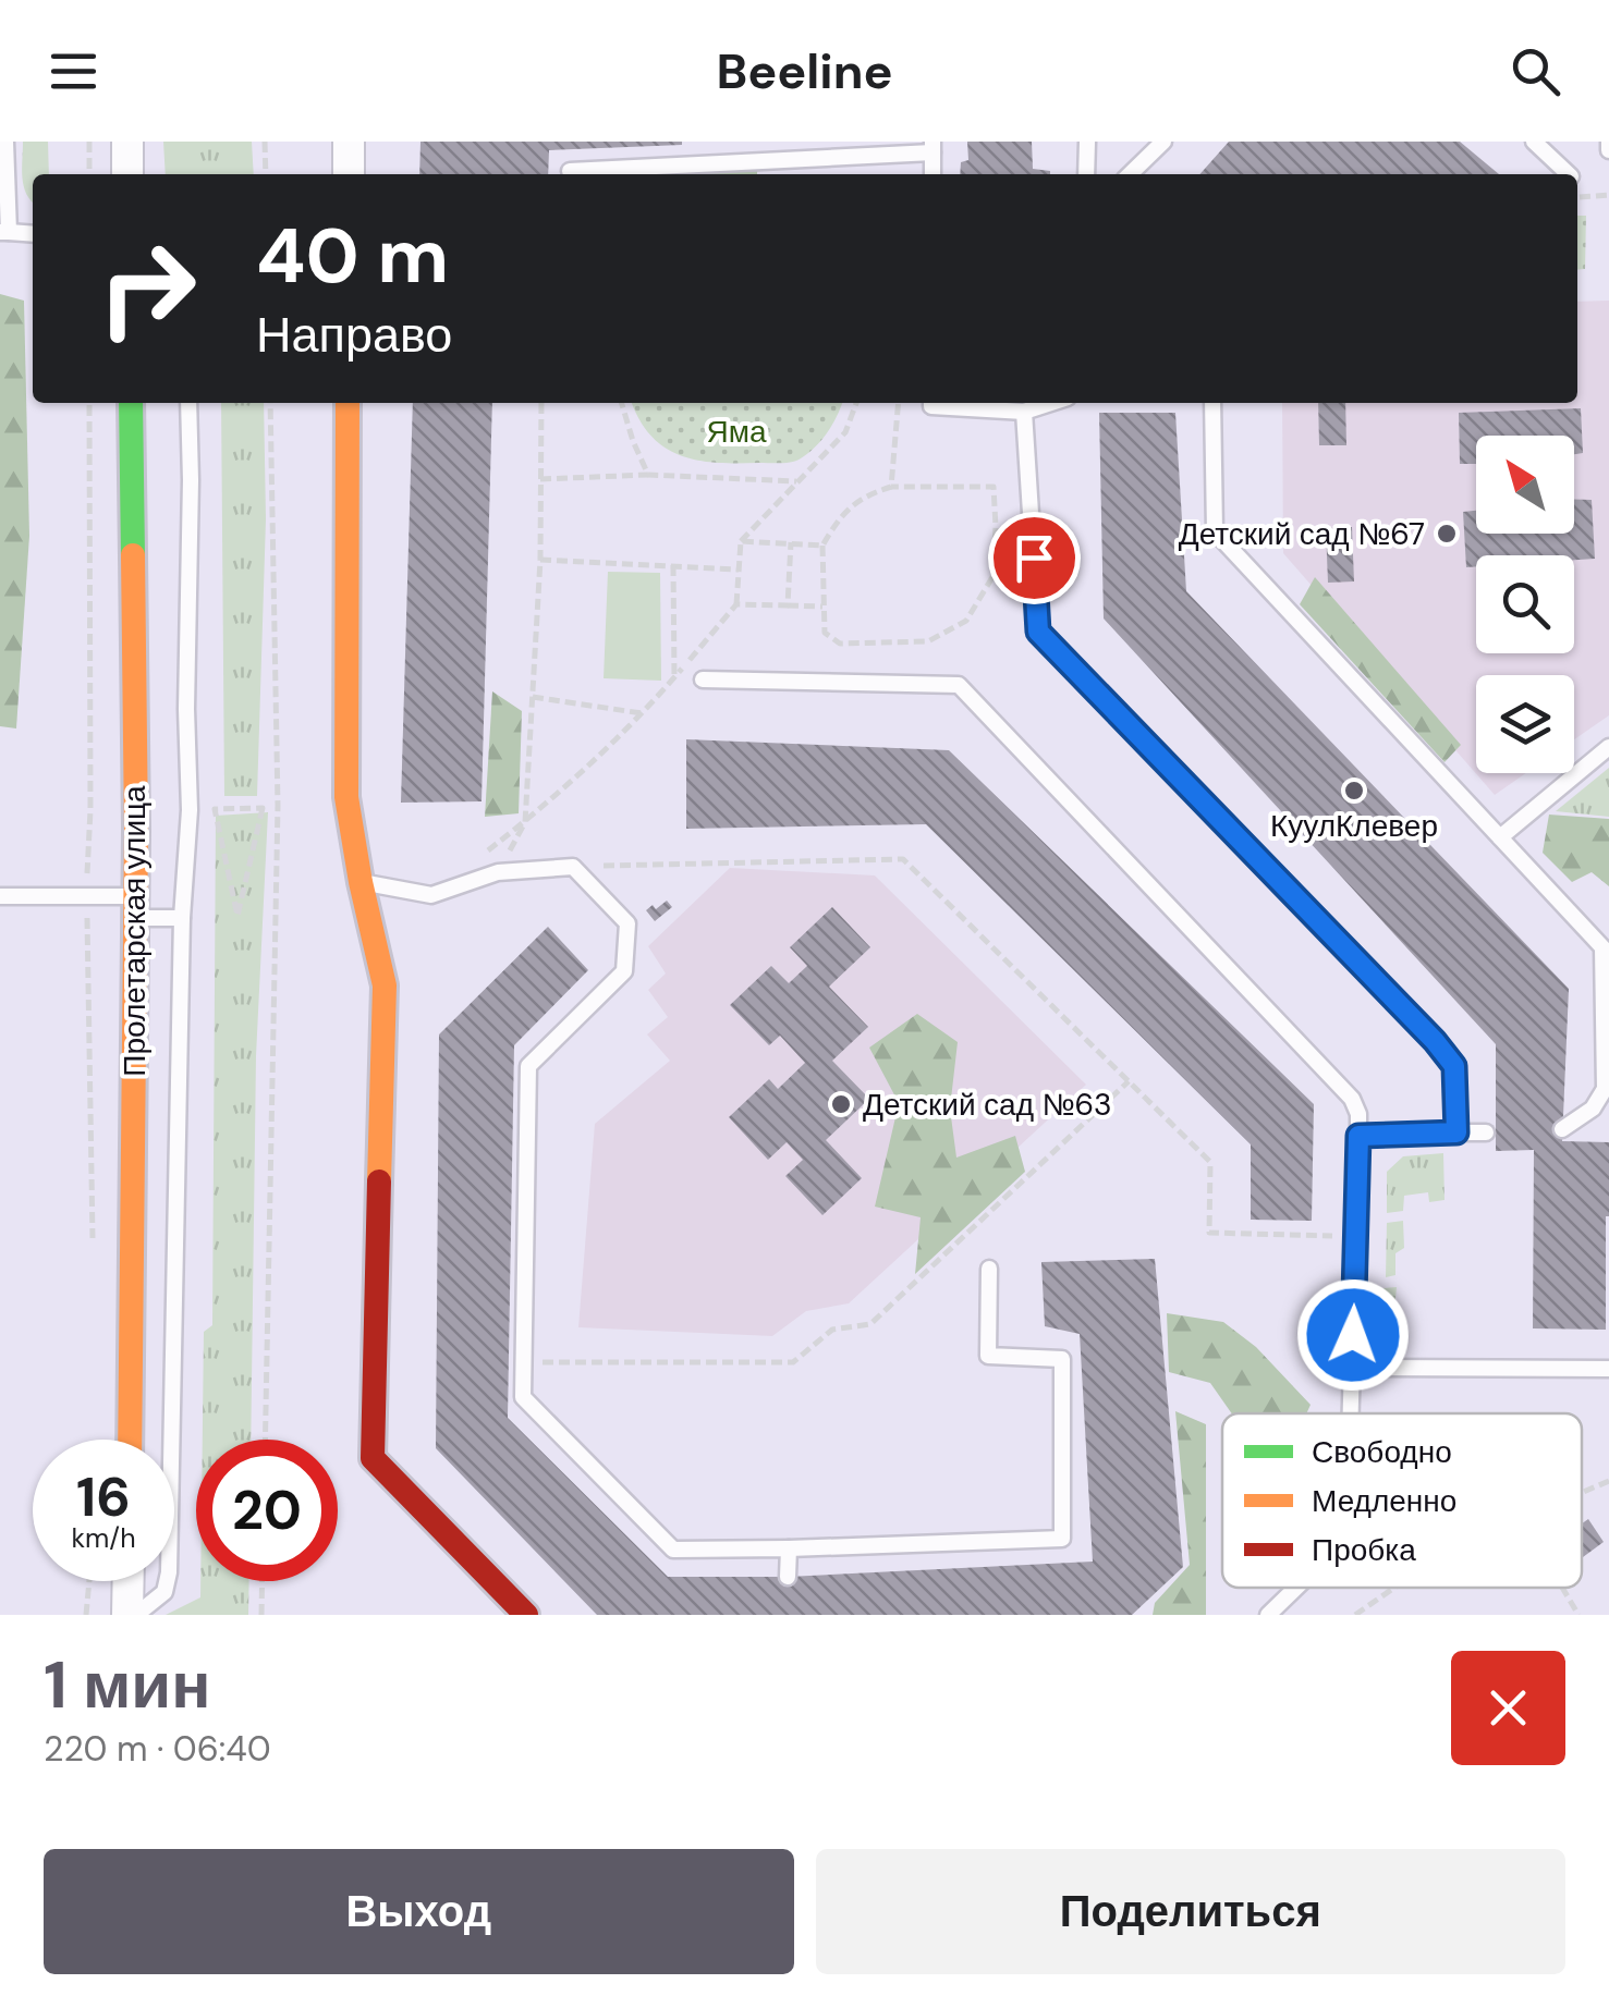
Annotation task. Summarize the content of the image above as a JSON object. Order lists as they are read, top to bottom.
{
  "streets": {
    "street": ["Пролетарская улица"]
  },
  "parks": ["Яма"],
  "places": ["Детский сад №67", "КуулКлевер", "Детский сад №63"],
  "legend": ["Свободно", "Медленно", "Пробка"],
  "north": "top left",
  "page": {
    "header": "Beeline",
    "turn": ["40 m", "Направо"],
    "speed": "16 km/h",
    "limit": "20",
    "heading": ["1 мин", "220 m · 06:40"],
    "buttons": ["Выход", "Поделиться"]
  }
}
